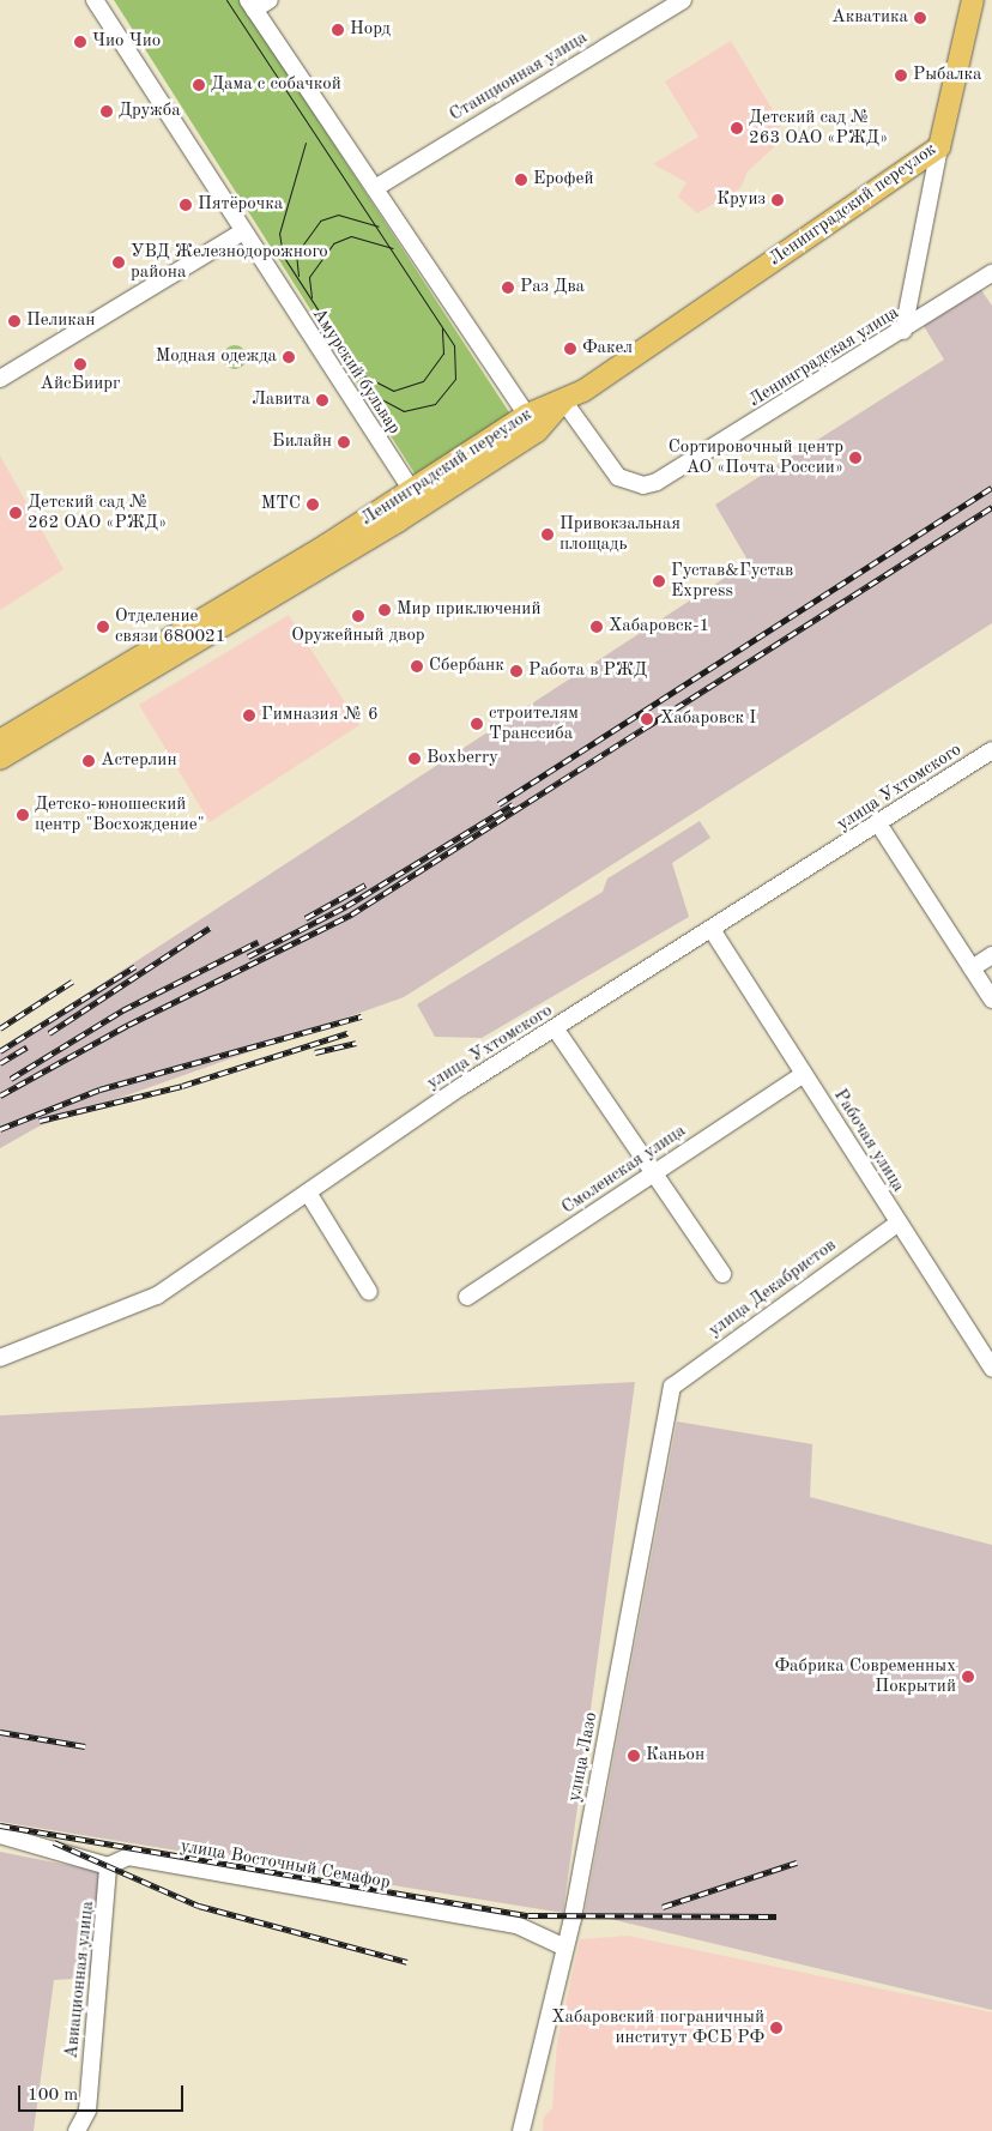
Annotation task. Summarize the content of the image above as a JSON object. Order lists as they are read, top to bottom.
{
  "streets": {
    "main road": ["Ленинградский переулок"],
    "street": [
      "Станционная улица",
      "Ленинградская улица",
      "Амурский бульвар",
      "улица Ухтомского",
      "Рабочая улица",
      "Смоленская улица",
      "улица Декабристов",
      "улица Лазо",
      "улица Восточный Семафор",
      "Авиационная улица"
    ]
  },
  "crossings": [
    ["Ленинградский переулок", "Ленинградская улица"],
    ["Ленинградский переулок", "Амурский бульвар"],
    ["улица Ухтомского", "Рабочая улица"],
    ["Рабочая улица", "Смоленская улица"],
    ["Рабочая улица", "улица Декабристов"],
    ["улица Декабристов", "улица Лазо"],
    ["улица Лазо", "улица Восточный Семафор"],
    ["улица Восточный Семафор", "Авиационная улица"]
  ],
  "places": [
    "Акватика",
    "Норд",
    "Чио Чио",
    "Рыбалка",
    "Дама с собачкой",
    "Дружба",
    "Детский сад № 263 ОАО «РЖД»",
    "Ерофей",
    "Круиз",
    "Пятёрочка",
    "УВД Железнодорожного района",
    "Раз Два",
    "Пеликан",
    "Факел",
    "Модная одежда",
    "АйсБиирг",
    "Лавита",
    "Билайн",
    "Сортировочный центр АО «Почта России»",
    "МТС",
    "Детский сад № 262 ОАО «РЖД»",
    "Привокзальная площадь",
    "Густав&Густав Express",
    "Мир приключений",
    "Оружейный двор",
    "Отделение связи 680021",
    "Хабаровск-1",
    "Сбербанк",
    "Работа в РЖД",
    "Гимназия № 6",
    "Хабаровск I",
    "строителям Транссиба",
    "Boxberry",
    "Астерлин",
    "Детско-юношеский центр \"Восхождение\"",
    "Фабрика Современных Покрытий",
    "Каньон",
    "Хабаровский пограничный институт ФСБ РФ"
  ],
  "scale_bar": "100 m"
}
